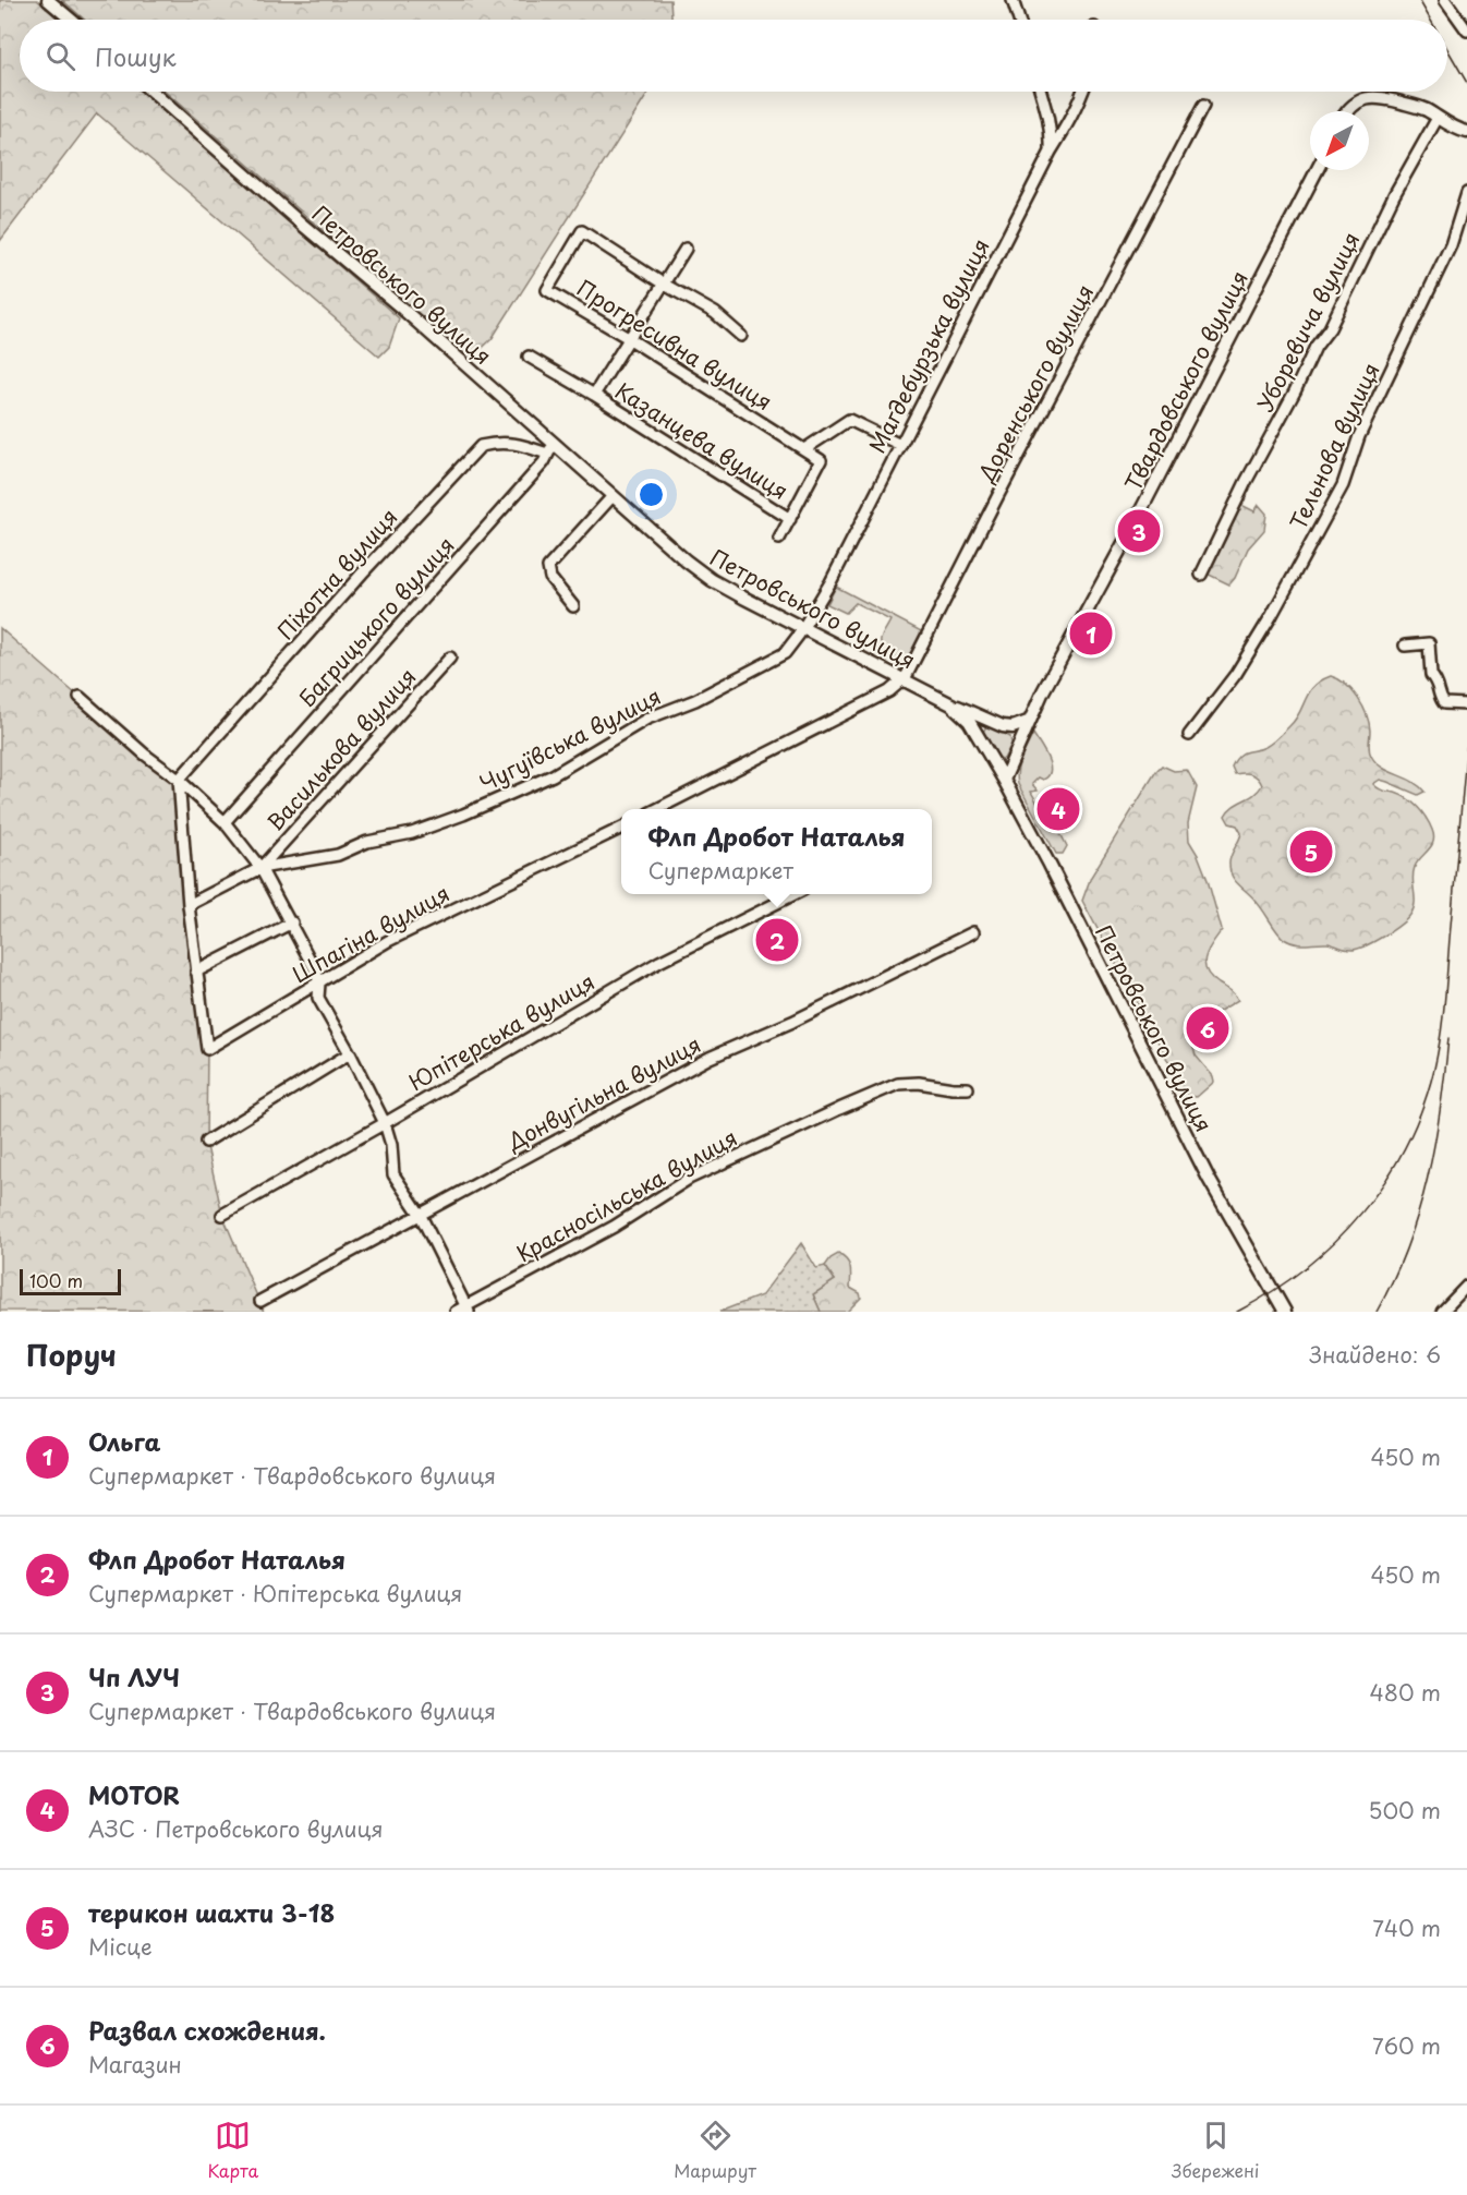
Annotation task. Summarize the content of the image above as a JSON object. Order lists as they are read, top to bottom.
{
  "streets": {
    "main road": ["Петровського вулиця", "Твардовського вулиця"],
    "street": [
      "Уборевича вулиця",
      "Прогресивна вулиця",
      "Магдебурзька вулиця",
      "Доренського вулиця",
      "Казанцева вулиця",
      "Тельнова вулиця",
      "Піхотна вулиця",
      "Багрицького вулиця",
      "Чугуївська вулиця",
      "Василькова вулиця",
      "Шпагіна вулиця",
      "Юпітерська вулиця",
      "Донвугільна вулиця",
      "Красносільська вулиця"
    ]
  },
  "crossings": [
    ["Петровського вулиця", "Магдебурзька вулиця"],
    ["Петровського вулиця", "Твардовського вулиця"],
    ["Петровського вулиця", "Доренського вулиця"],
    ["Петровського вулиця", "Піхотна вулиця"],
    ["Петровського вулиця", "Багрицького вулиця"],
    ["Петровського вулиця", "Чугуївська вулиця"],
    ["Прогресивна вулиця", "Казанцева вулиця"],
    ["Магдебурзька вулиця", "Чугуївська вулиця"],
    ["Піхотна вулиця", "Багрицького вулиця"],
    ["Піхотна вулиця", "Шпагіна вулиця"],
    ["Чугуївська вулиця", "Василькова вулиця"]
  ],
  "scale_bar": "100 m",
  "north": "bottom left",
  "page": {
    "search": "Пошук",
    "pins": [
      "3",
      "1",
      "4",
      "5",
      "2",
      "6"
    ],
    "popup": ["Флп Дробот Наталья", "Супермаркет"],
    "scale": "100 m",
    "heading": ["Поруч", "Знайдено: 6"],
    "list": [
      {
        "mark": "1",
        "name": "Ольга",
        "note": "Супермаркет · Твардовського вулиця",
        "value": "450 m"
      },
      {
        "mark": "2",
        "name": "Флп Дробот Наталья",
        "note": "Супермаркет · Юпітерська вулиця",
        "value": "450 m"
      },
      {
        "mark": "3",
        "name": "Чп ЛУЧ",
        "note": "Супермаркет · Твардовського вулиця",
        "value": "480 m"
      },
      {
        "mark": "4",
        "name": "MOTOR",
        "note": "АЗС · Петровського вулиця",
        "value": "500 m"
      },
      {
        "mark": "5",
        "name": "терикон шахти 3-18",
        "note": "Місце",
        "value": "740 m"
      },
      {
        "mark": "6",
        "name": "Развал схождения.",
        "note": "Магазин",
        "value": "760 m"
      }
    ],
    "nav": ["Карта", "Маршрут", "Збережені"]
  }
}
